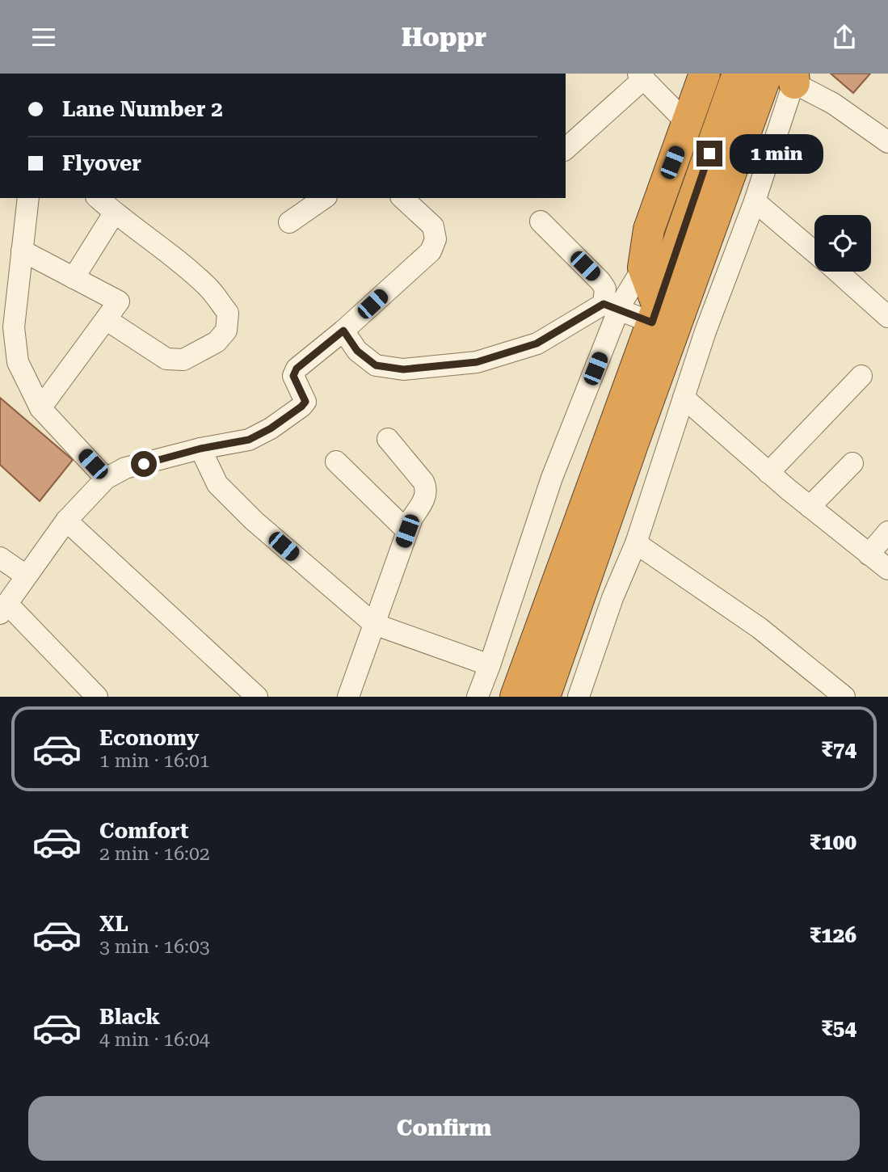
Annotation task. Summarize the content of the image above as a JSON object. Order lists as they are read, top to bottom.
{
  "page": {
    "header": "Hoppr",
    "banner": ["Lane Number 2", "Flyover"],
    "bubble": "1 min",
    "list": [
      {
        "name": "Economy",
        "note": "1 min · 16:01",
        "value": "₹74"
      },
      {
        "name": "Comfort",
        "note": "2 min · 16:02",
        "value": "₹100"
      },
      {
        "name": "XL",
        "note": "3 min · 16:03",
        "value": "₹126"
      },
      {
        "name": "Black",
        "note": "4 min · 16:04",
        "value": "₹54"
      }
    ],
    "buttons": "Confirm"
  }
}
